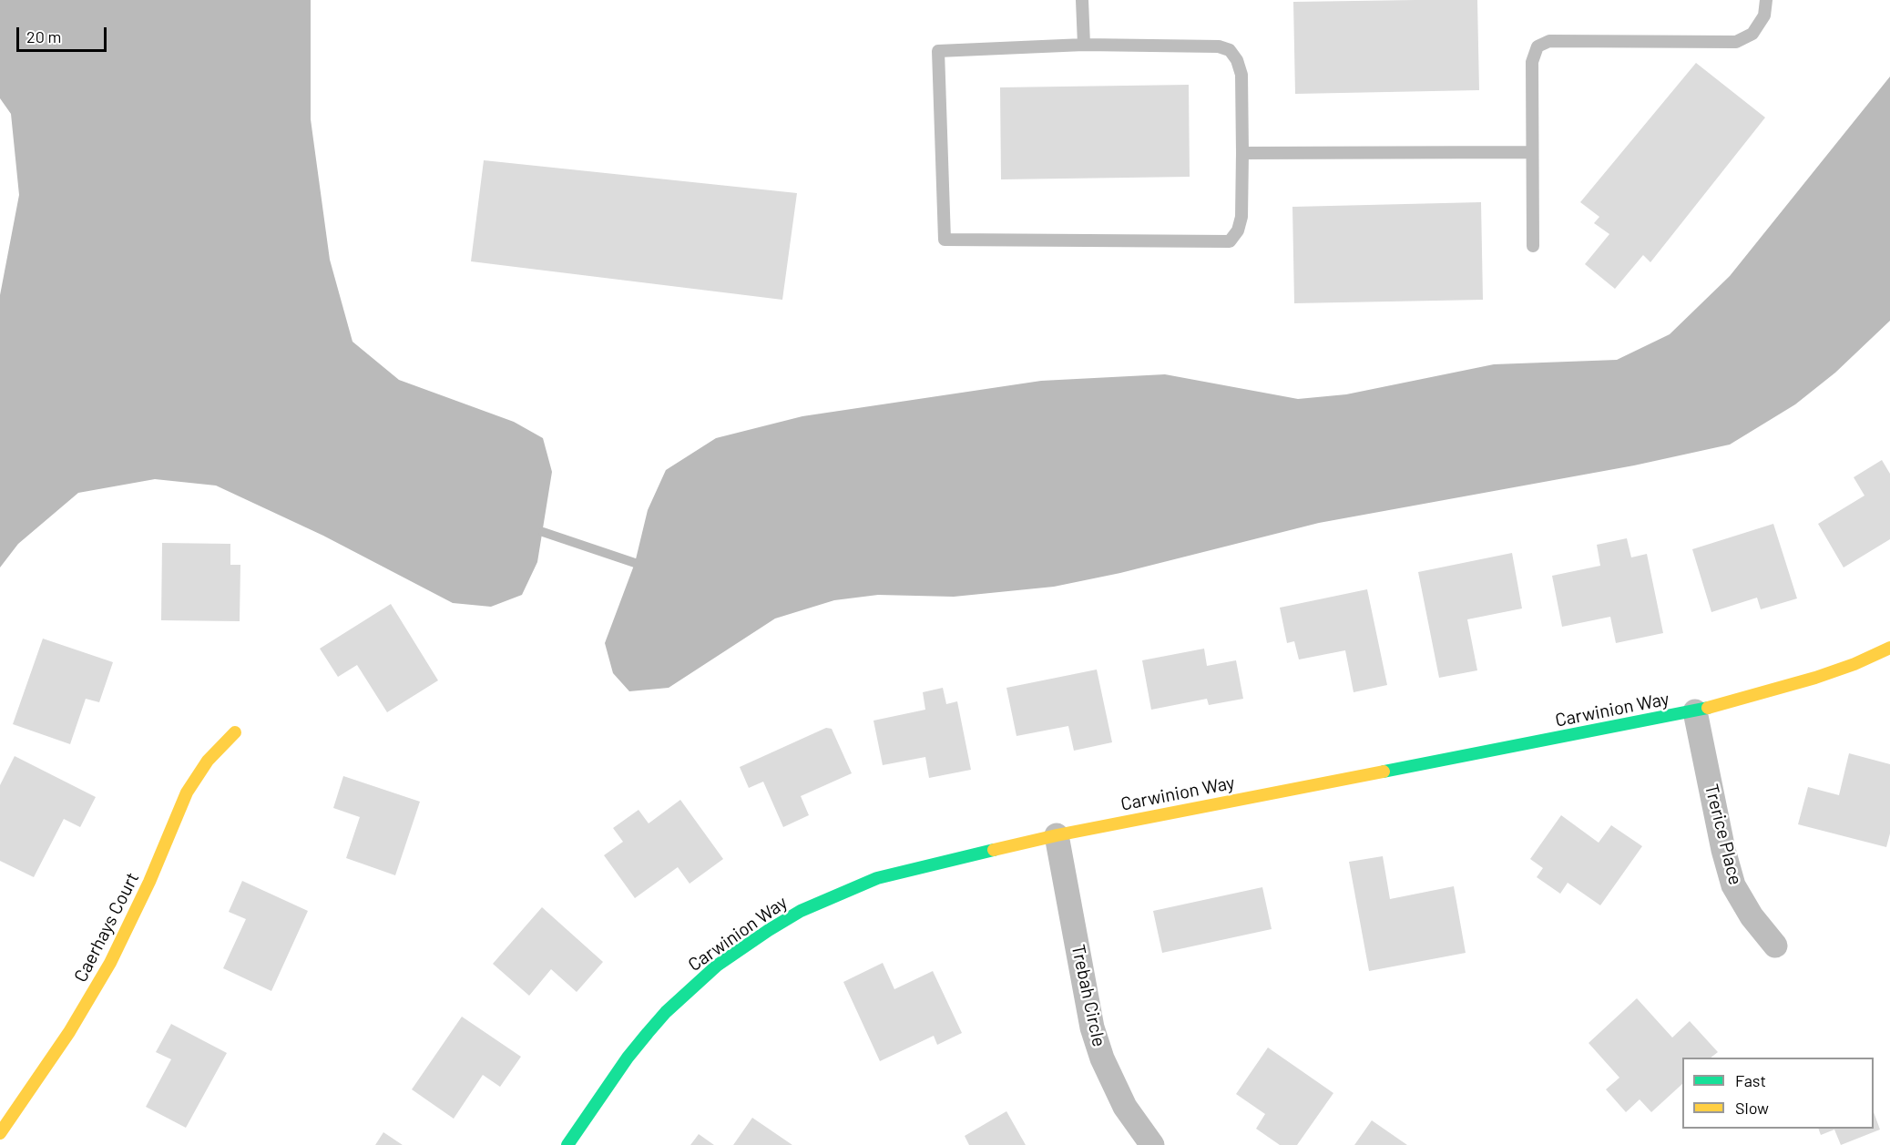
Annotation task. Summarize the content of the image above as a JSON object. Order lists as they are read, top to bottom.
{
  "streets": {
    "street": [
      "Carwinion Way",
      "Trerice Place",
      "Caerhays Court",
      "Trebah Circle"
    ]
  },
  "crossings": [
    ["Carwinion Way", "Trerice Place"],
    ["Carwinion Way", "Trebah Circle"]
  ],
  "legend": ["Fast", "Slow"],
  "scale_bar": "20 m"
}
